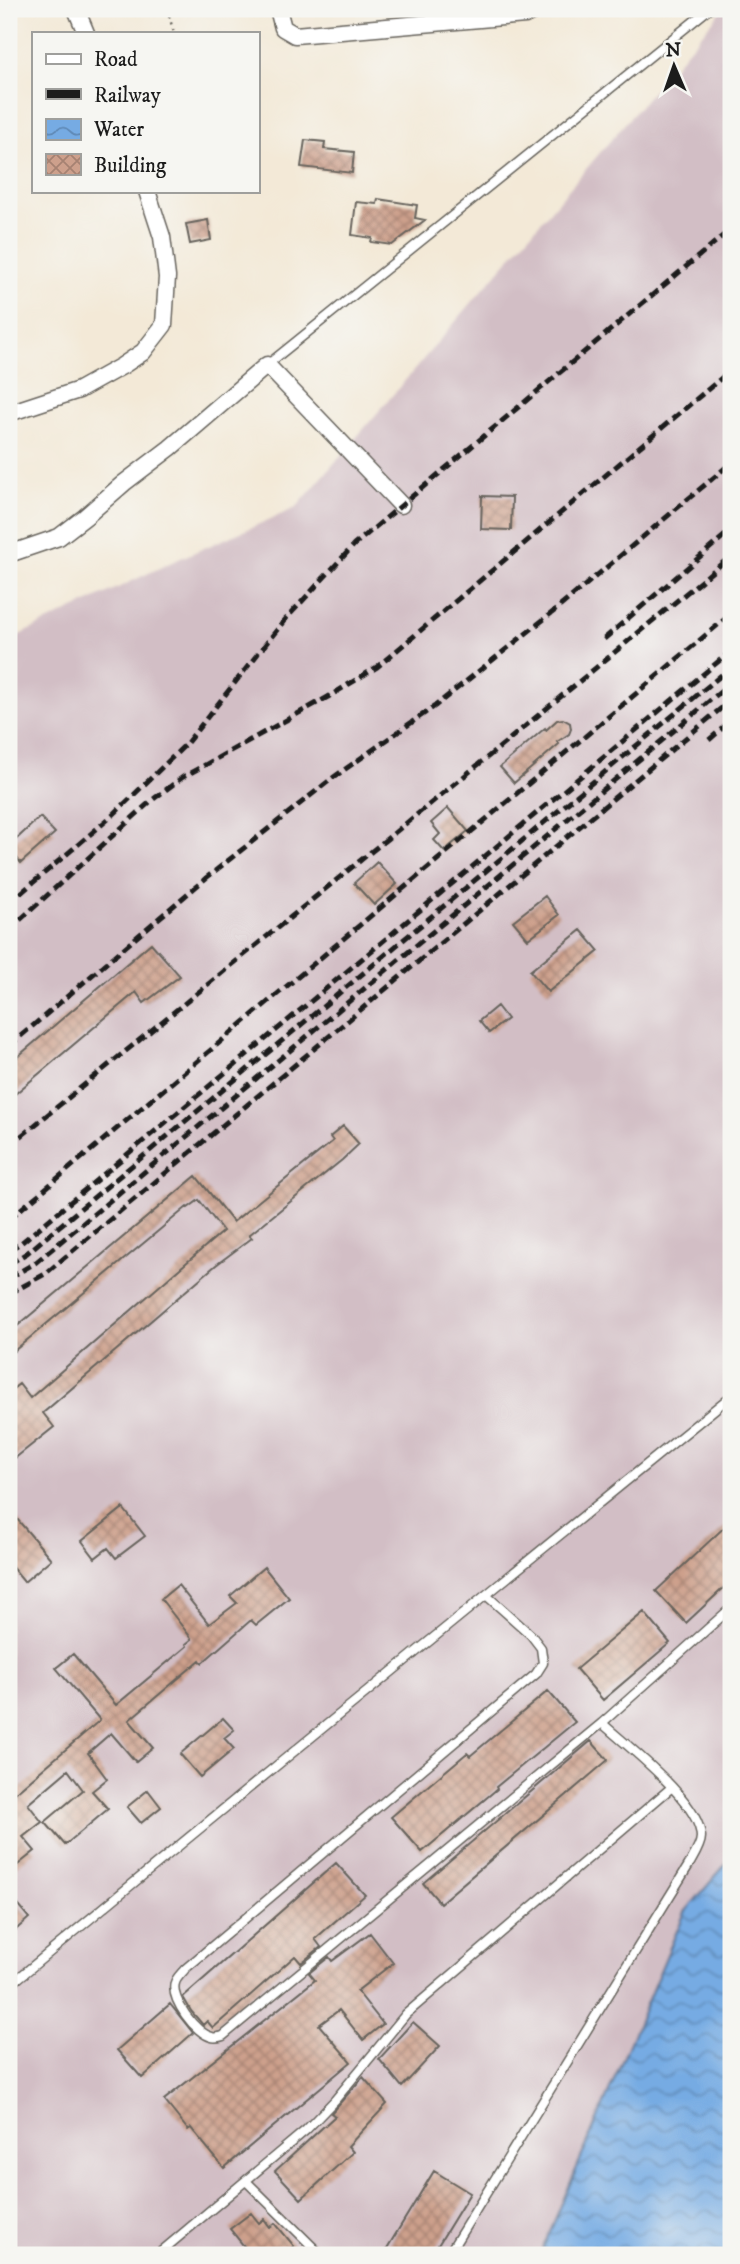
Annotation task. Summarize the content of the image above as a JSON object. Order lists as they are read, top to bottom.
{
  "legend": [
    "Road",
    "Railway",
    "Water",
    "Building"
  ],
  "north": "top"
}
